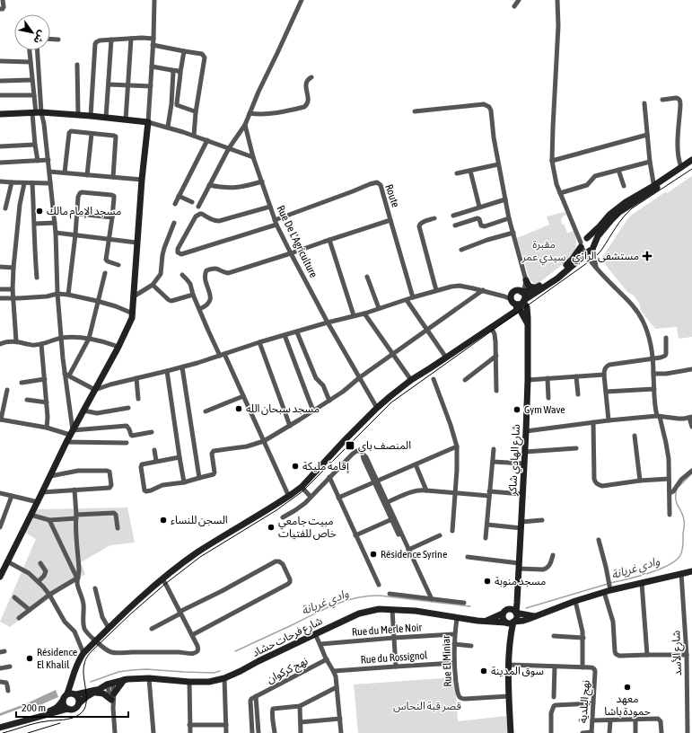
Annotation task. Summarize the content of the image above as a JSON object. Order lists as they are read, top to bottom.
{
  "streets": {
    "street": [
      "Route",
      "Rue De L'Agriculture",
      "شارع الهادي شاكر",
      "Rue du Merle Noir",
      "شارع فرحات حشاد",
      "شارع الأسد",
      "Rue du Rossignol",
      "Rue El Miniar",
      "نهج كركوان",
      "نهج البلدية"
    ]
  },
  "crossings": [
    ["Route", "Rue De L'Agriculture"],
    ["شارع الهادي شاكر", "شارع فرحات حشاد"],
    ["Rue du Merle Noir", "Rue El Miniar"],
    ["شارع فرحات حشاد", "Rue El Miniar"],
    ["Rue du Rossignol", "Rue El Miniar"]
  ],
  "water": ["وادي غريانة"],
  "parks": ["مقبرة سيدي عمر", "قصر قبة النحاس"],
  "places": {
    "other": [
      "مسجد الإمام مالك",
      "مسجد سبحان الله",
      "Gym Wave",
      "إقامة مليكة",
      "السجن للنساء",
      "مبيت جامعي خاص للفتيات",
      "Résidence Syrine",
      "مسجد منوبة",
      "Résidence El Khalil",
      "سوق المدينة",
      "معهد حمودة باشا"
    ],
    "health": ["مستشفى الرازي"],
    "transit": ["المنصف باي"]
  },
  "scale_bar": "200 m",
  "north": "bottom right"
}
